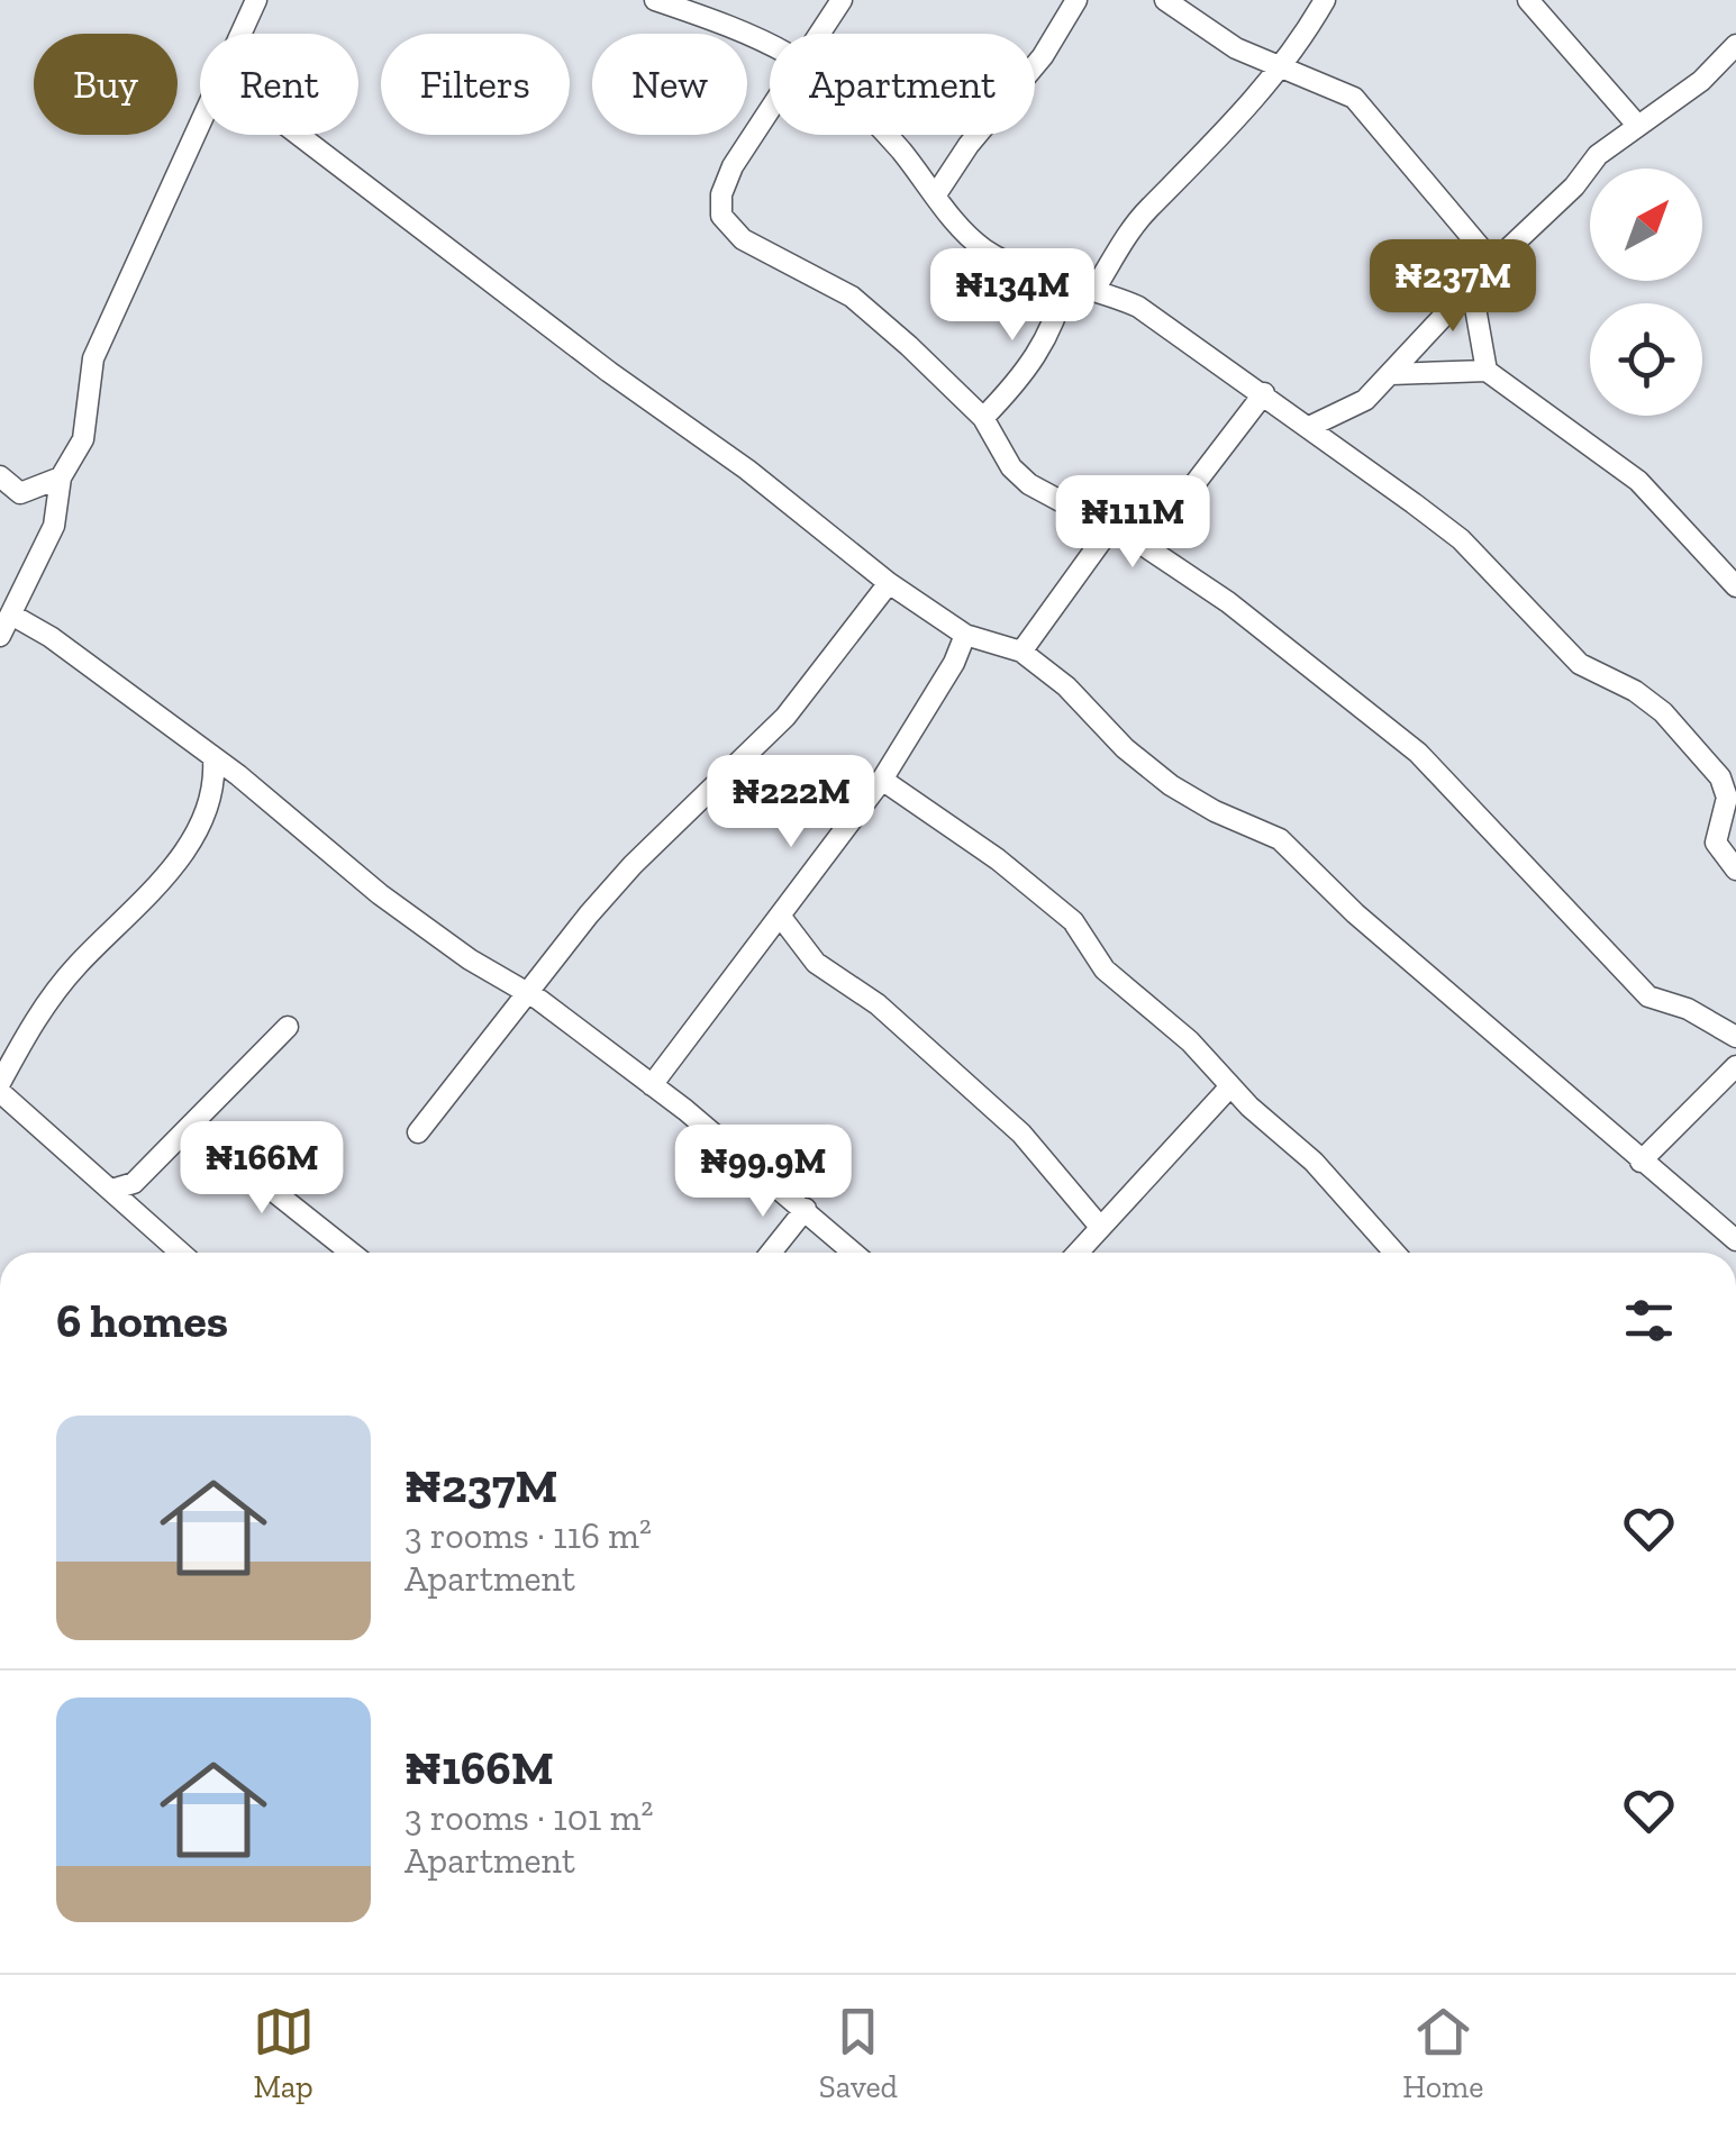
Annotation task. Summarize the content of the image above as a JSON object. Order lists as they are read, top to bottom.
{
  "north": "top right",
  "page": {
    "chip": [
      "Buy",
      "Rent",
      "Filters",
      "New",
      "Apartment"
    ],
    "price": [
      "₦237M",
      "₦134M",
      "₦111M",
      "₦222M",
      "₦166M",
      "₦99.9M"
    ],
    "heading": "6 homes",
    "list": [
      {
        "name": "₦237M",
        "note": "3 rooms · 116 m² · Apartment"
      },
      {
        "name": "₦166M",
        "note": "3 rooms · 101 m² · Apartment"
      }
    ],
    "tabs": ["Map", "Saved", "Home"]
  }
}
